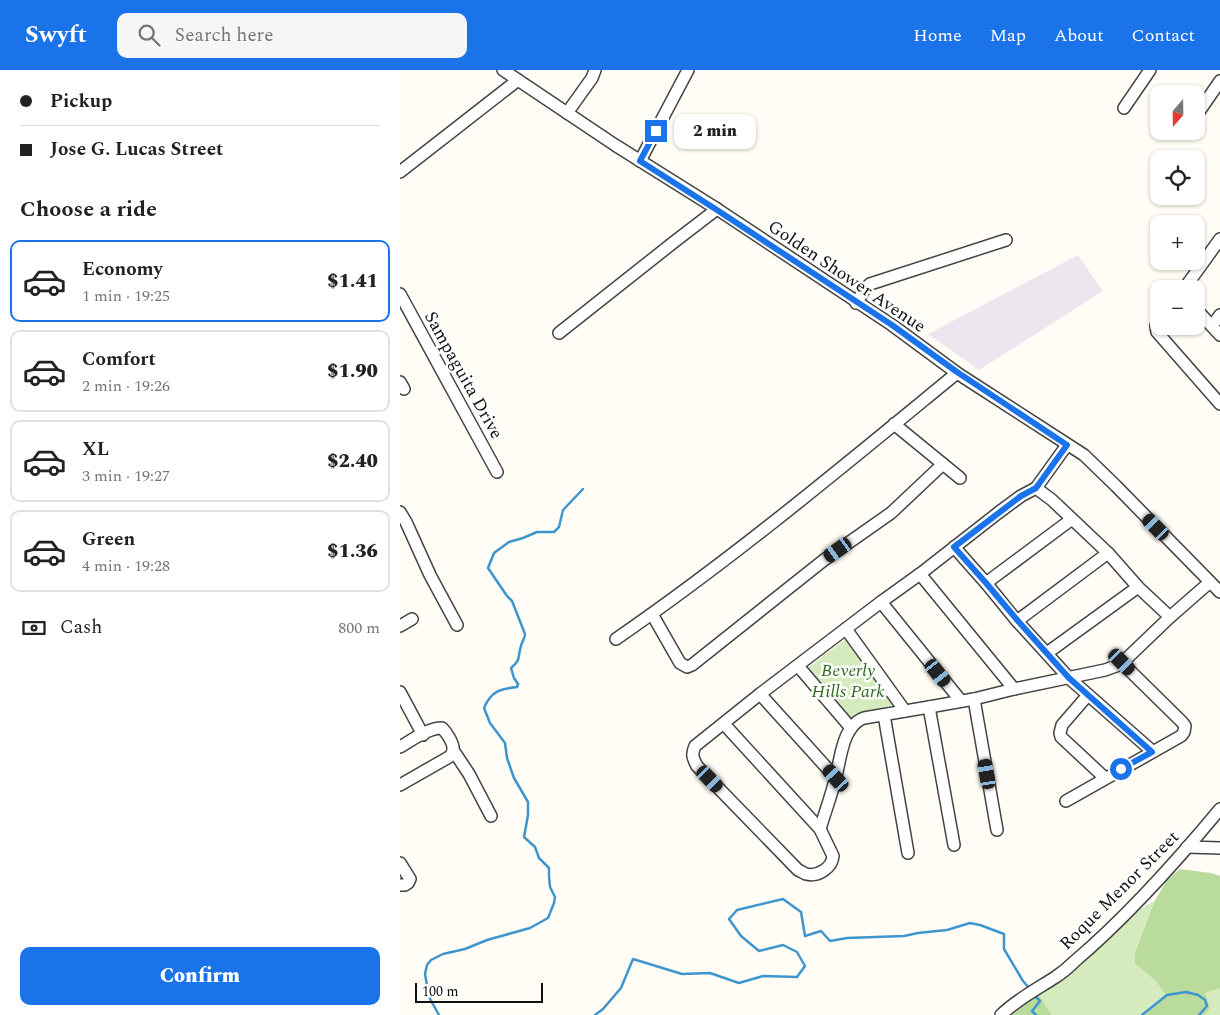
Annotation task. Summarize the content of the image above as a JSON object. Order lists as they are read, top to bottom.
{
  "streets": {
    "street": ["Golden Shower Avenue", "Sampaguita Drive", "Roque Menor Street"]
  },
  "parks": ["Beverly Hills Park"],
  "scale_bar": "100 m",
  "north": "bottom",
  "page": {
    "header": "Swyft",
    "search": "Search here",
    "nav": [
      "Home",
      "Map",
      "About",
      "Contact"
    ],
    "banner": ["Pickup", "Jose G. Lucas Street"],
    "map_buttons": ["+", "−"],
    "bubble": "2 min",
    "heading": "Choose a ride",
    "list": [
      {
        "name": "Economy",
        "note": "1 min · 19:25",
        "value": "$1.41"
      },
      {
        "name": "Comfort",
        "note": "2 min · 19:26",
        "value": "$1.90"
      },
      {
        "name": "XL",
        "note": "3 min · 19:27",
        "value": "$2.40"
      },
      {
        "name": "Green",
        "note": "4 min · 19:28",
        "value": "$1.36"
      }
    ],
    "pay": ["Cash", "800 m"],
    "buttons": "Confirm",
    "scale": "100 m"
  }
}
